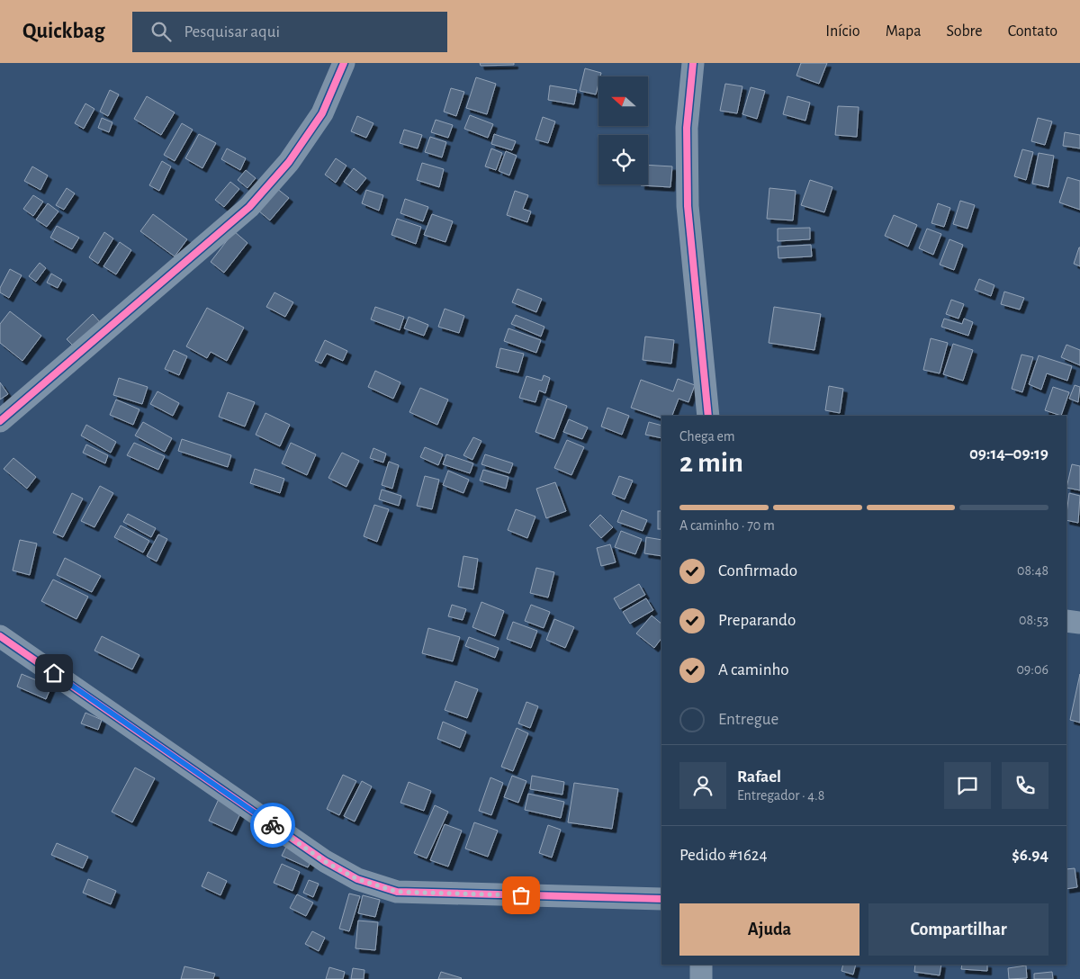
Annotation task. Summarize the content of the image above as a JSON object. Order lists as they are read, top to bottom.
{
  "north": "left",
  "page": {
    "header": "Quickbag",
    "search": "Pesquisar aqui",
    "nav": [
      "Início",
      "Mapa",
      "Sobre",
      "Contato"
    ],
    "heading": ["2 min", "Chega em", "09:14–09:19"],
    "panel": [
      "Rafael",
      "Entregador · 4.8",
      "Pedido #1624",
      "$6.94"
    ],
    "bar": "A caminho · 70 m",
    "list": [
      ["Confirmado", "08:48"],
      ["Preparando", "08:53"],
      ["A caminho", "09:06"],
      "Entregue"
    ],
    "buttons": ["Ajuda", "Compartilhar"]
  }
}
